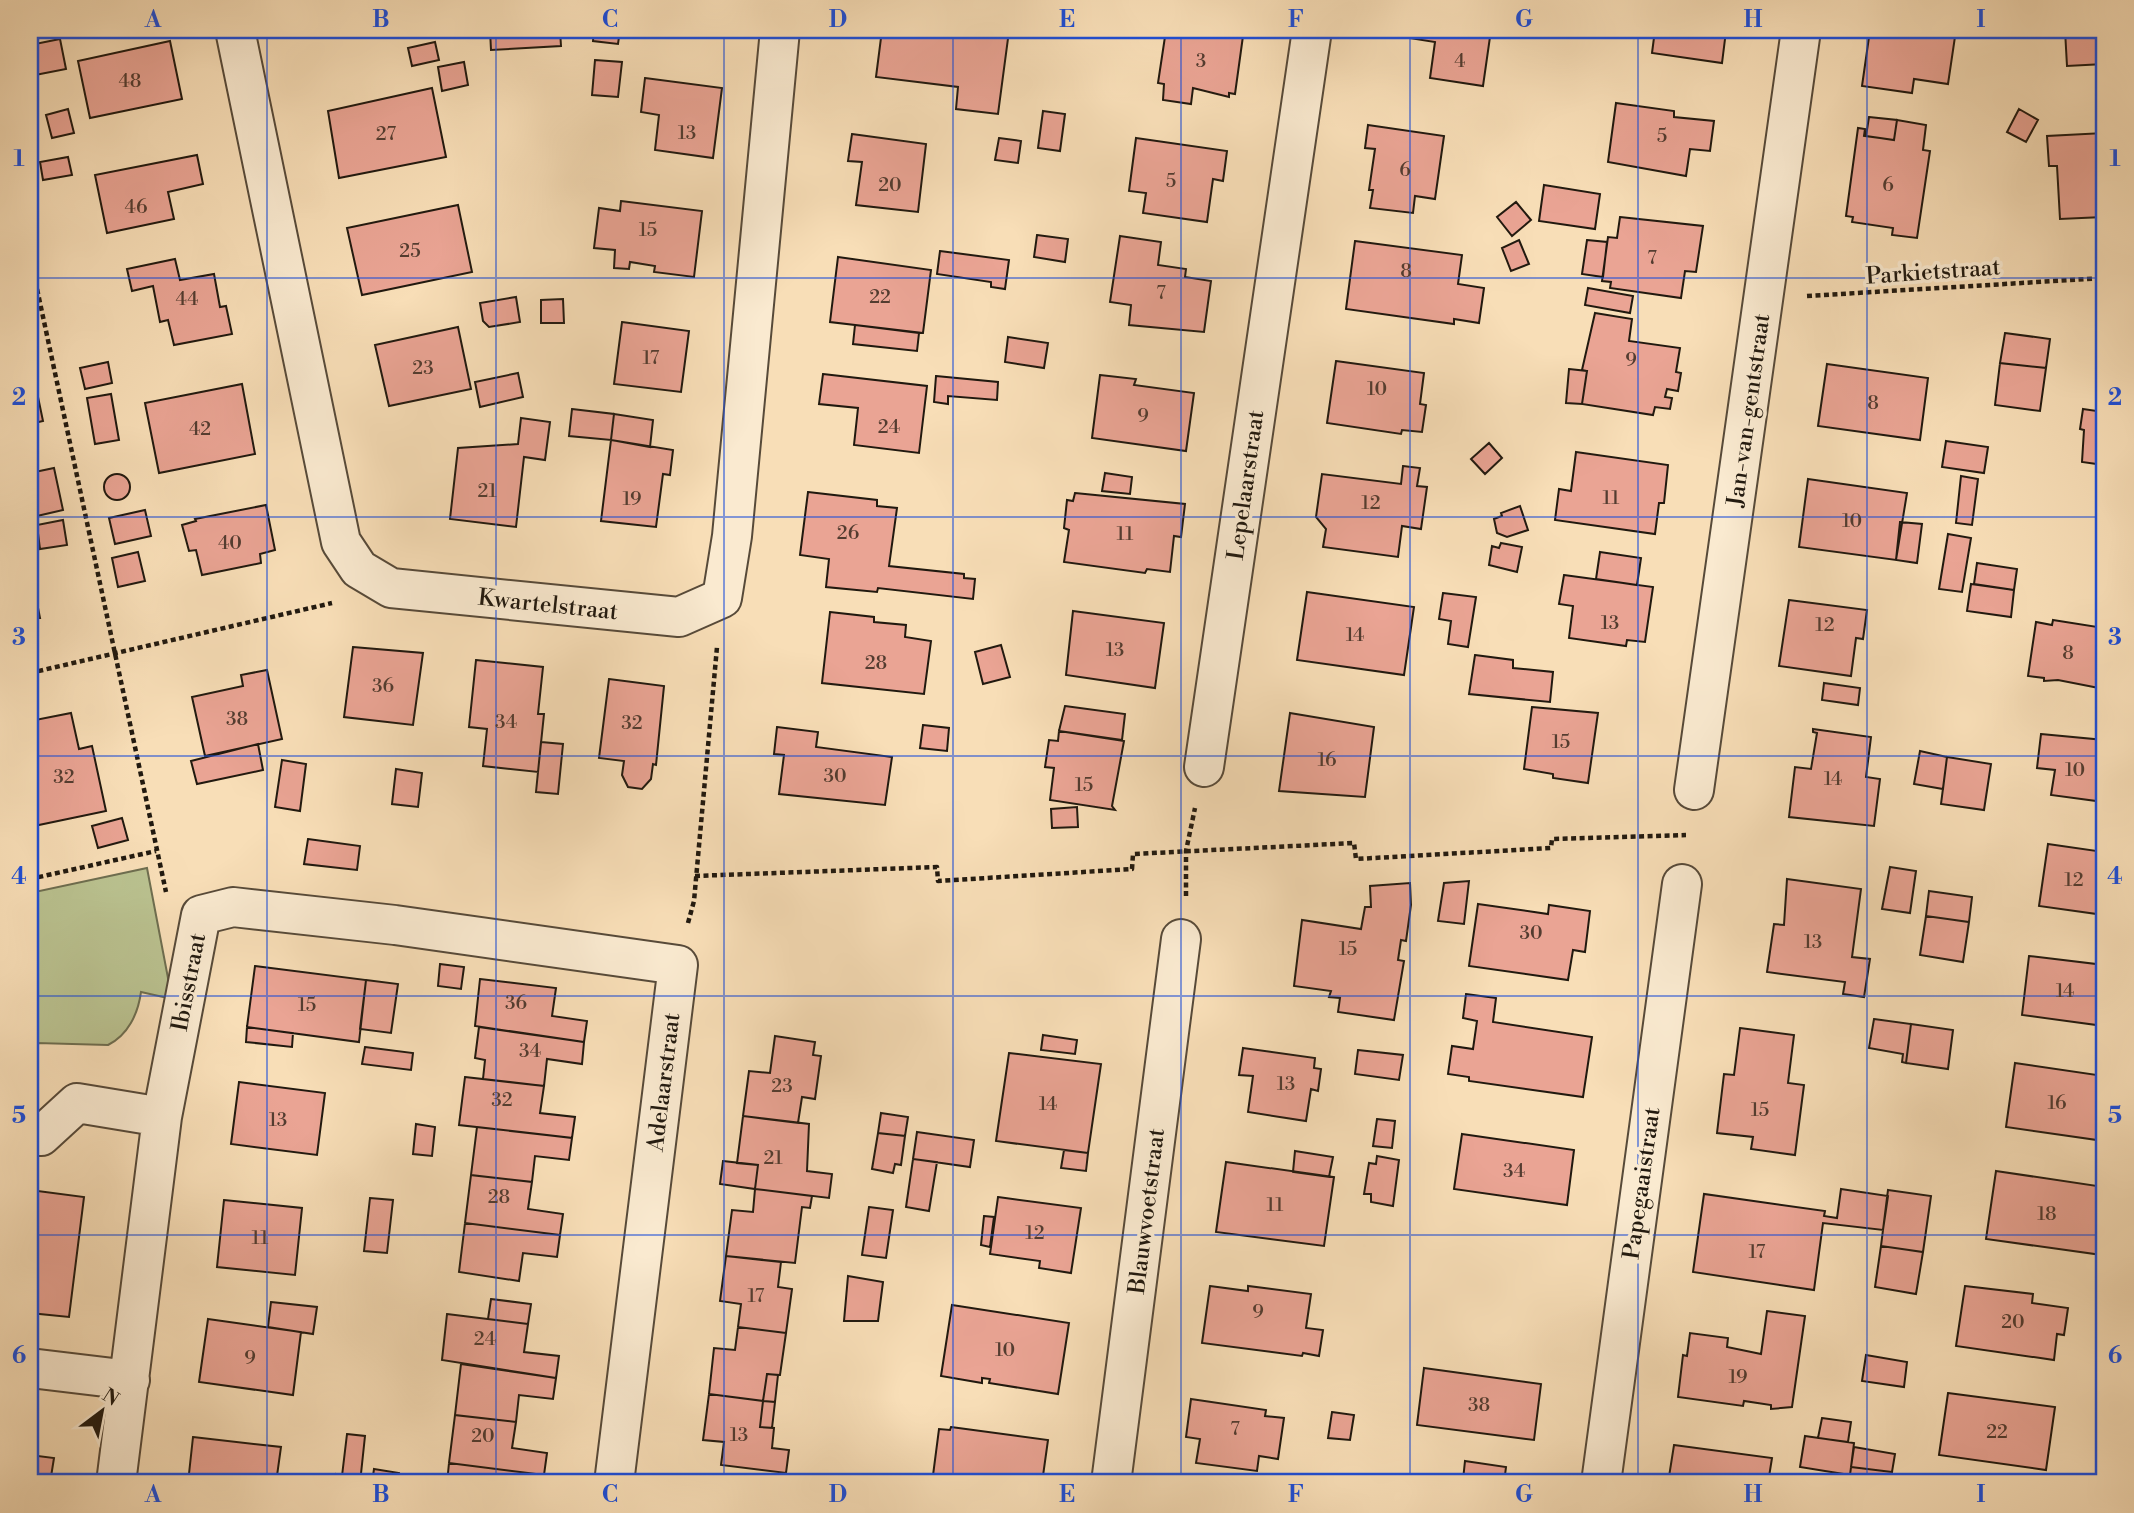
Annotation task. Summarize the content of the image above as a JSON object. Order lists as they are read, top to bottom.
{
  "streets": {
    "street": [
      "Jan-van-gentstraat",
      "Lepelaarstraat",
      "Kwartelstraat",
      "Ibisstraat",
      "Adelaarstraat",
      "Papegaaistraat",
      "Blauwvoetstraat"
    ],
    "path": ["Parkietstraat"]
  },
  "crossings": [
    ["Parkietstraat", "Jan-van-gentstraat"],
    ["Ibisstraat", "Adelaarstraat"]
  ],
  "house_numbers": [
    "3",
    "4",
    "48",
    "13",
    "27",
    "5",
    "6",
    "5",
    "20",
    "6",
    "46",
    "15",
    "25",
    "7",
    "8",
    "7",
    "22",
    "44",
    "17",
    "9",
    "23",
    "10",
    "8",
    "9",
    "24",
    "42",
    "21",
    "11",
    "19",
    "12",
    "10",
    "26",
    "11",
    "40",
    "13",
    "12",
    "14",
    "13",
    "8",
    "28",
    "36",
    "38",
    "34",
    "32",
    "15",
    "16",
    "10",
    "30",
    "32",
    "14",
    "15",
    "12",
    "30",
    "13",
    "15",
    "14",
    "36",
    "15",
    "34",
    "13",
    "23",
    "32",
    "16",
    "14",
    "15",
    "13",
    "21",
    "34",
    "28",
    "11",
    "18",
    "12",
    "11",
    "17",
    "17",
    "9",
    "20",
    "24",
    "10",
    "9",
    "19",
    "38",
    "7",
    "22",
    "13",
    "20"
  ],
  "north": "top right",
  "grid": {
    "columns": [
      "A",
      "B",
      "C",
      "D",
      "E",
      "F",
      "G",
      "H",
      "I"
    ],
    "rows": [
      "1",
      "2",
      "3",
      "4",
      "5",
      "6"
    ]
  }
}
